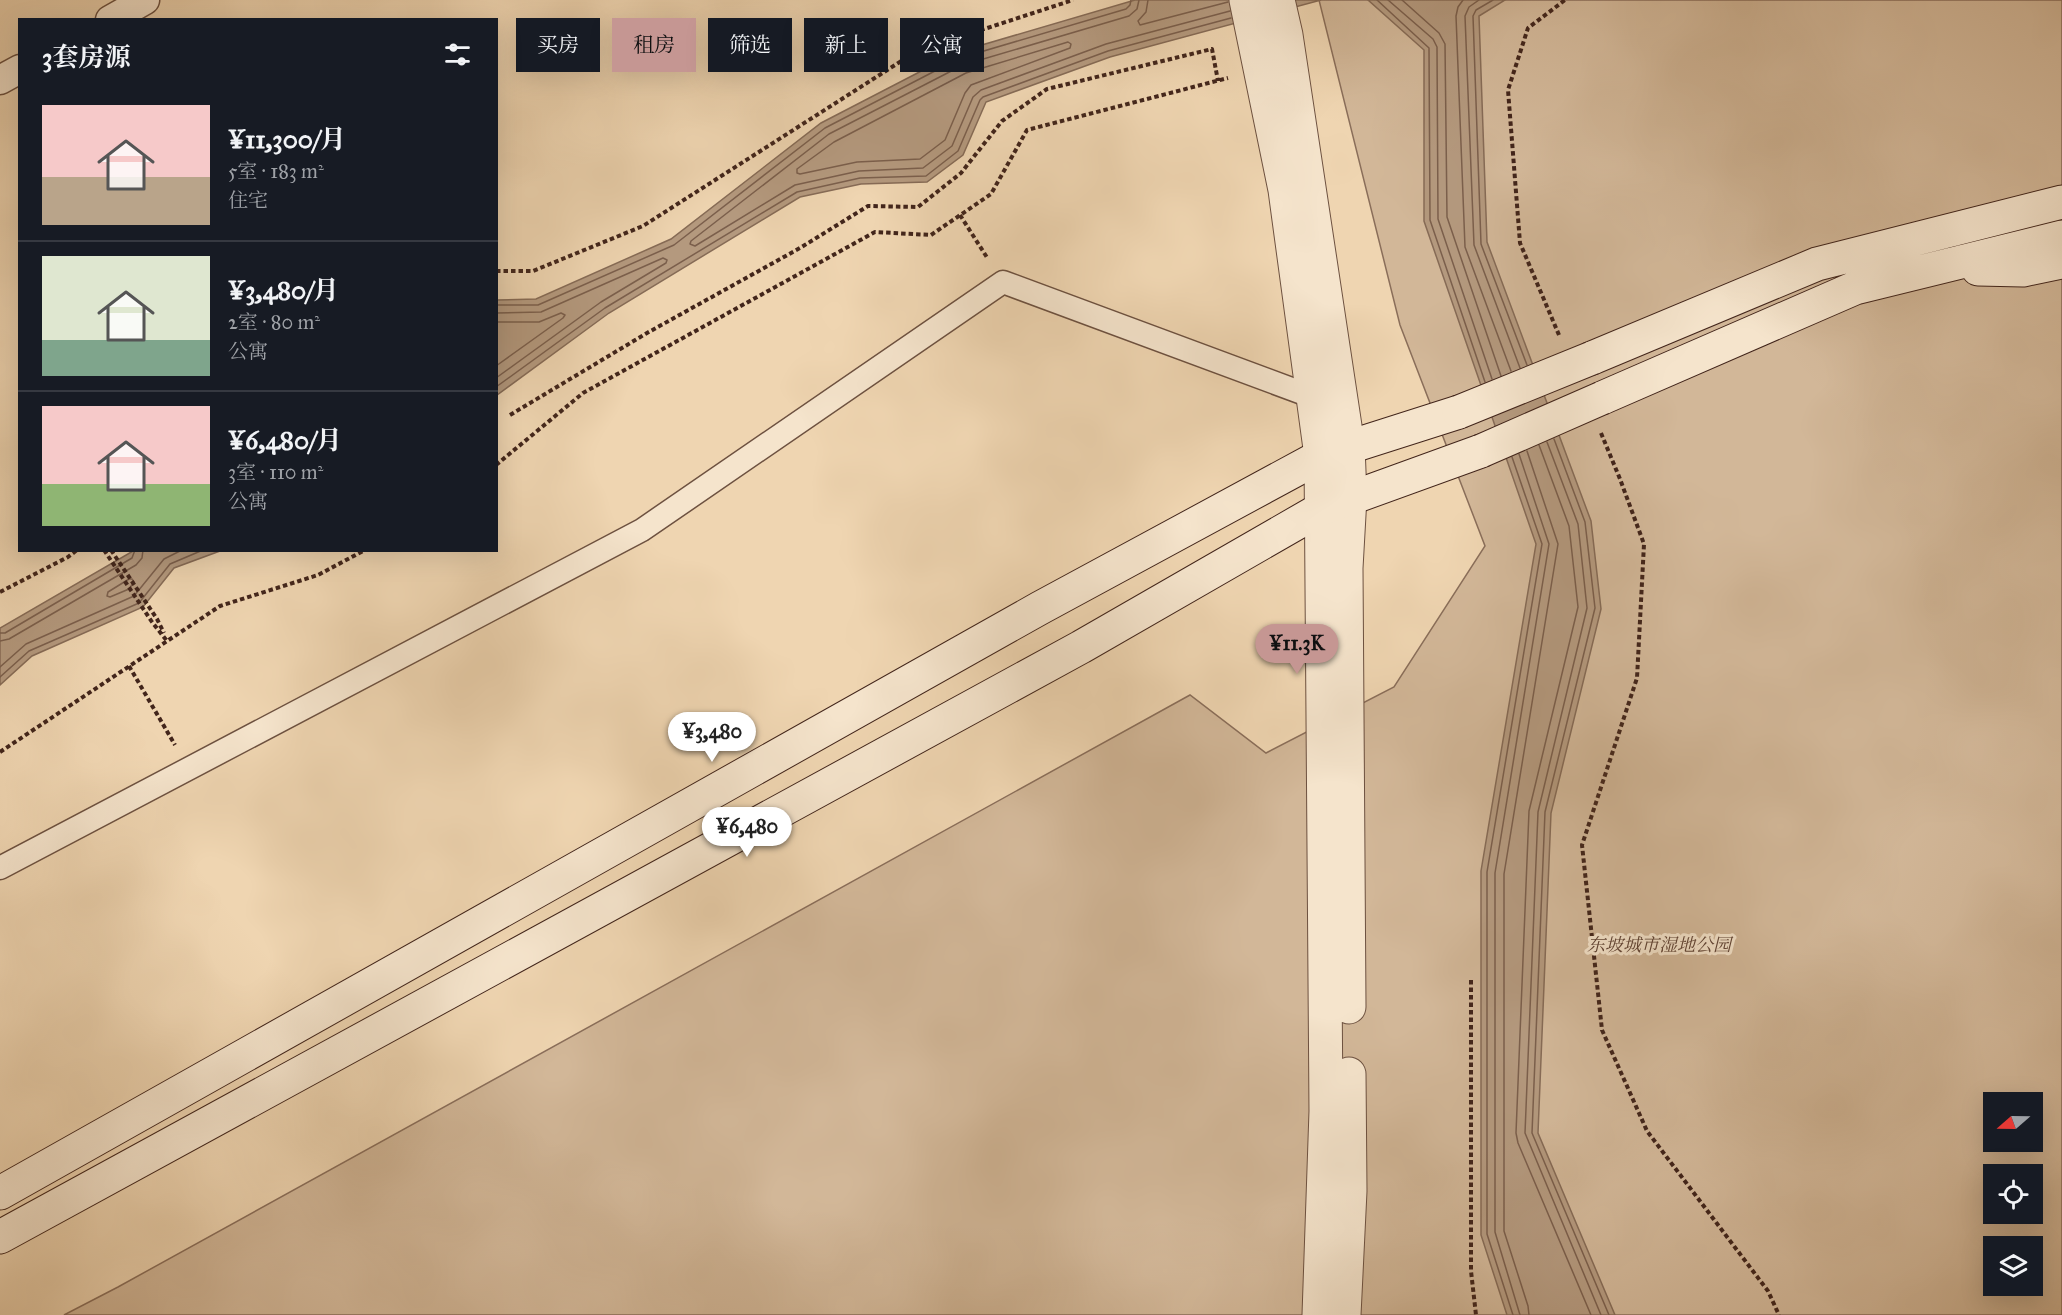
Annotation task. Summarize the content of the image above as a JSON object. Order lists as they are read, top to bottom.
{
  "parks": ["东坡城市湿地公园"],
  "north": "left",
  "page": {
    "chip": [
      "买房",
      "租房",
      "筛选",
      "新上",
      "公寓"
    ],
    "heading": "3套房源",
    "list": [
      {
        "name": "¥11,300/月",
        "note": "5室 · 183 m² · 住宅"
      },
      {
        "name": "¥3,480/月",
        "note": "2室 · 80 m² · 公寓"
      },
      {
        "name": "¥6,480/月",
        "note": "3室 · 110 m² · 公寓"
      }
    ],
    "price": ["¥11.3K", "¥3,480", "¥6,480"]
  }
}
